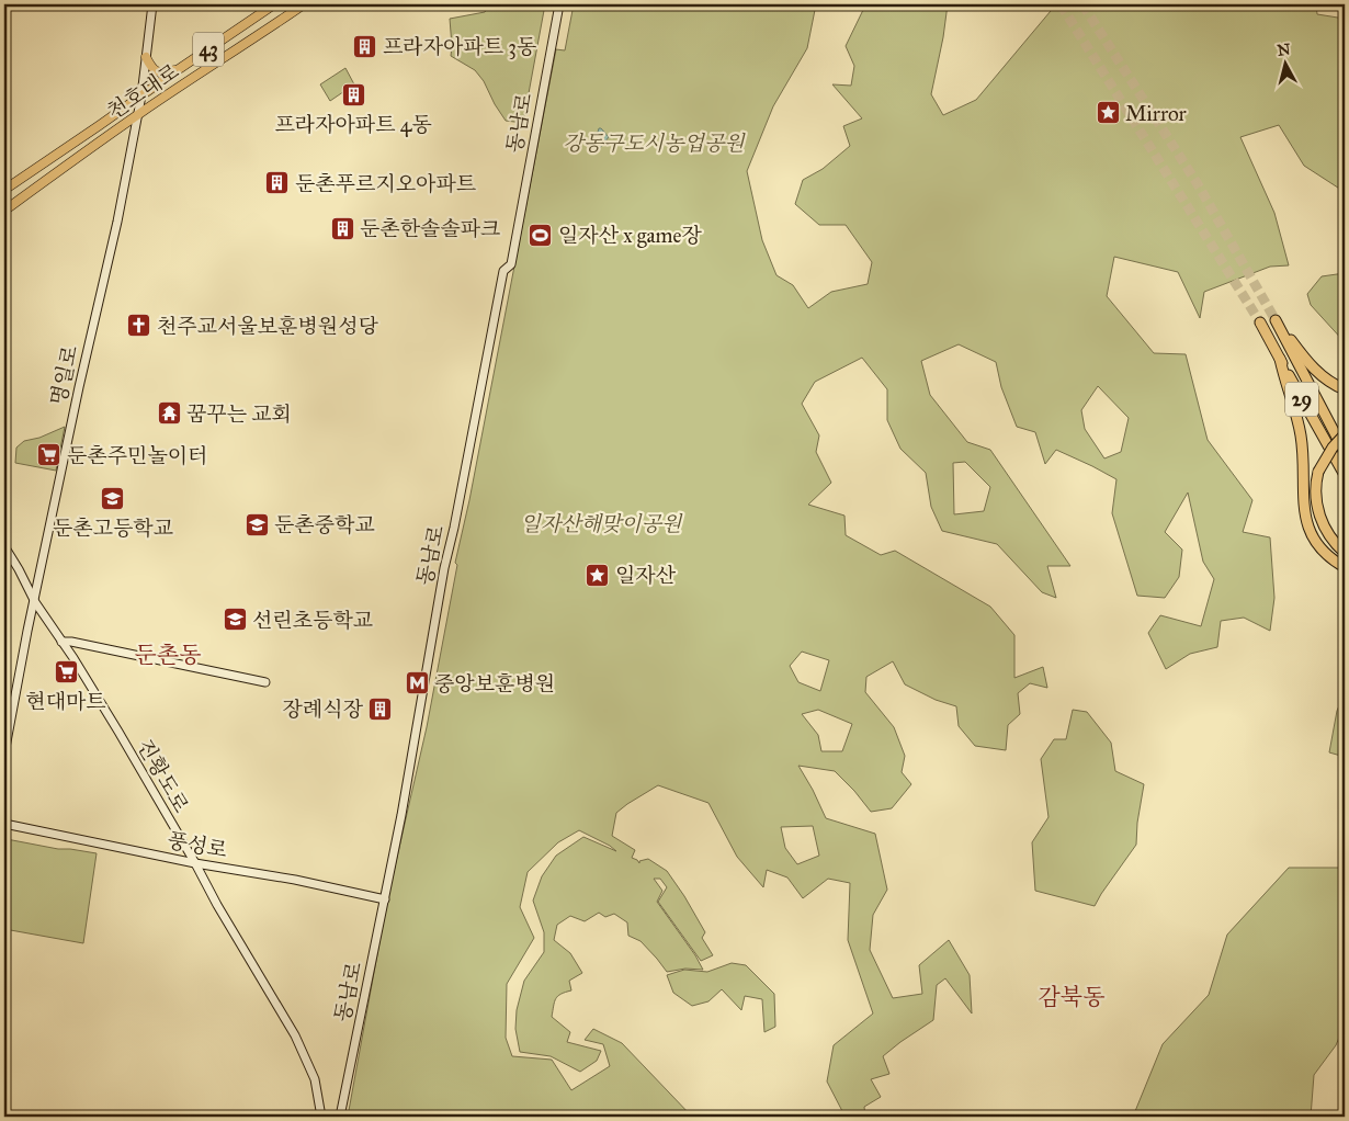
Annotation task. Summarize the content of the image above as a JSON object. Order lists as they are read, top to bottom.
{
  "streets": {
    "highway": ["29"],
    "main road": ["43", "천호대로"],
    "street": [
      "동남로",
      "명일로",
      "진황도로",
      "풍성로"
    ]
  },
  "crossings": [
    ["천호대로", "명일로"],
    ["동남로", "풍성로"],
    ["명일로", "진황도로"],
    ["진황도로", "풍성로"]
  ],
  "districts": ["둔촌동", "감북동"],
  "parks": ["강동구도시농업공원", "일자산해맞이공원"],
  "places": {
    "building": [
      "프라자아파트 3동",
      "프라자아파트 4동",
      "둔촌푸르지오아파트",
      "둔촌한솔솔파크",
      "장례식장"
    ],
    "place": ["Mirror", "일자산"],
    "sports": ["일자산 x game장"],
    "church": ["천주교서울보훈병원성당"],
    "temple": ["꿈꾸는 교회"],
    "supermarket": ["둔촌주민놀이터", "현대마트"],
    "school or university": ["둔촌고등학교", "둔촌중학교", "선린초등학교"],
    "metro station": ["중앙보훈병원"]
  },
  "north": "top"
}
